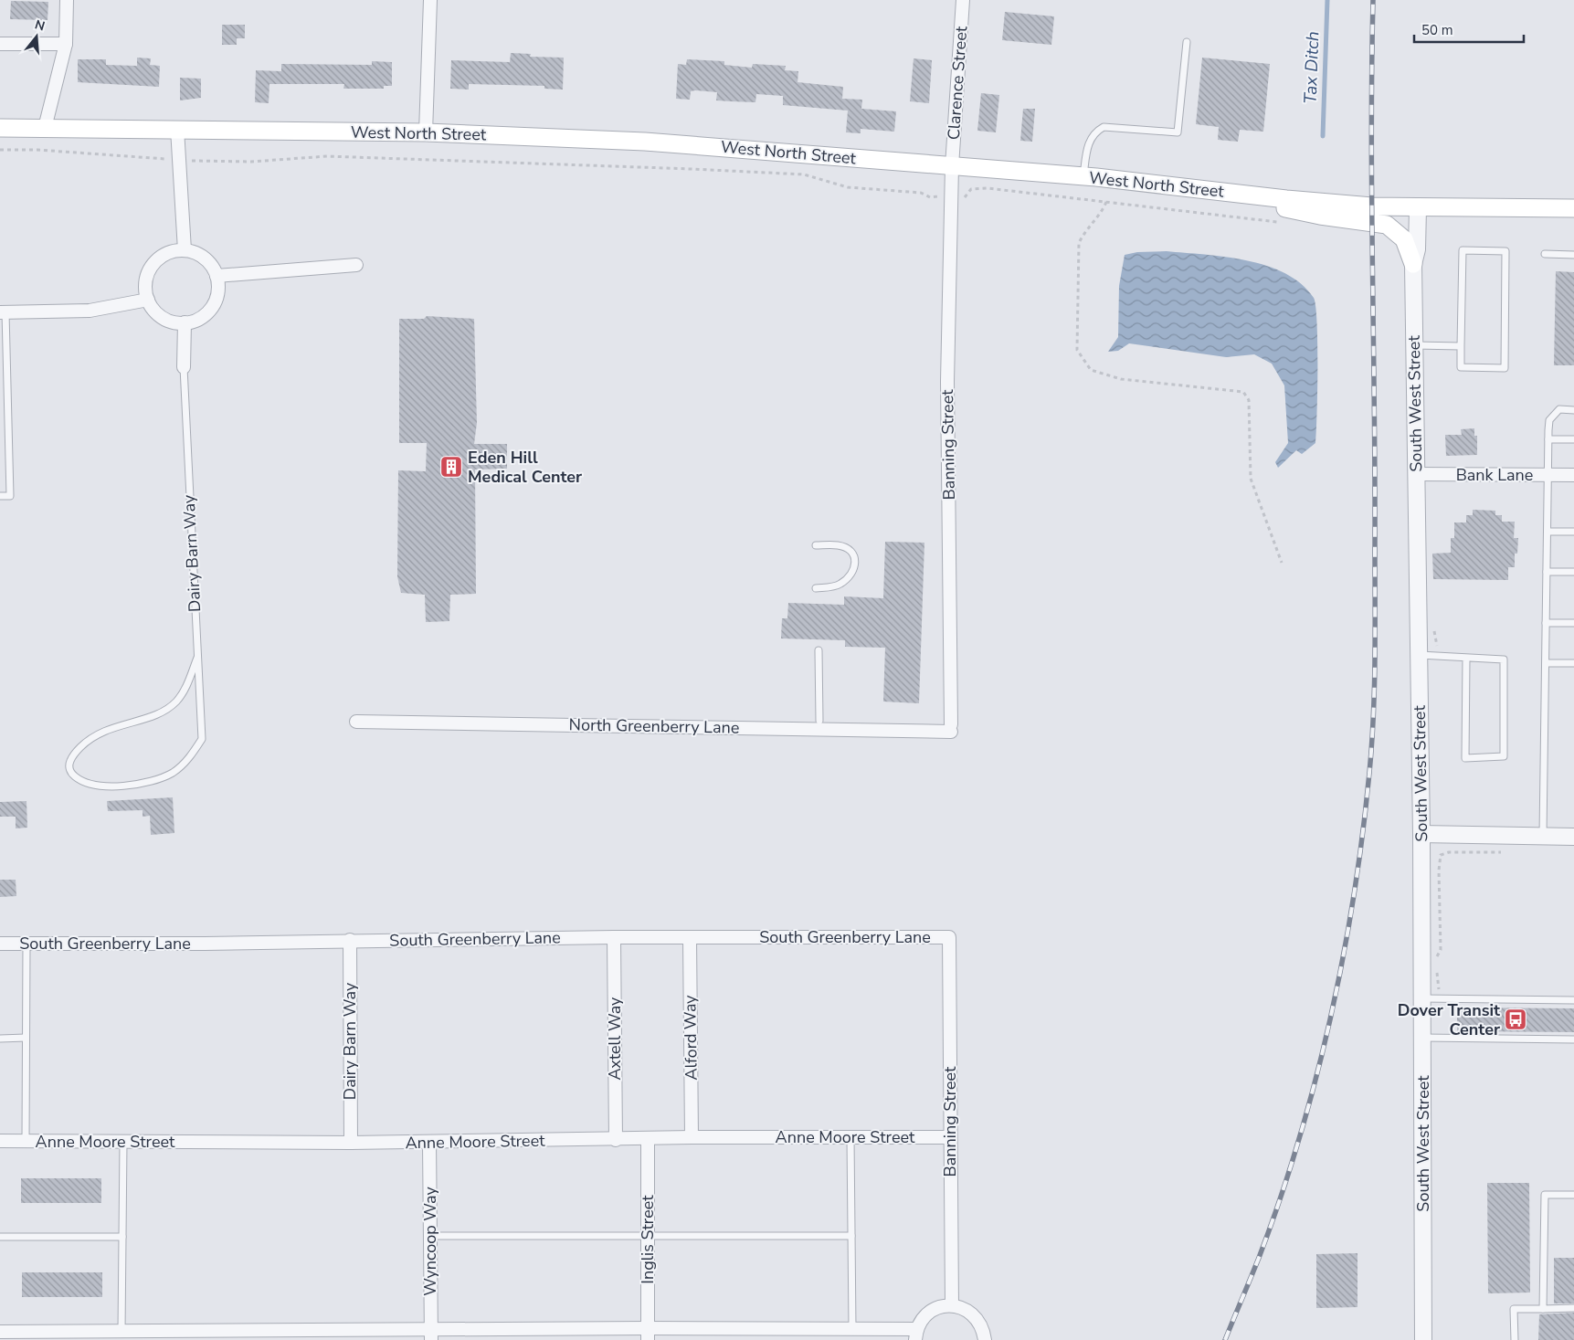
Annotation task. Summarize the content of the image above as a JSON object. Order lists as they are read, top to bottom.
{
  "streets": {
    "main road": ["West North Street"],
    "street": [
      "Clarence Street",
      "South West Street",
      "Banning Street",
      "Bank Lane",
      "Dairy Barn Way",
      "North Greenberry Lane",
      "South Greenberry Lane",
      "Alford Way",
      "Axtell Way",
      "Anne Moore Street",
      "Inglis Street",
      "Wyncoop Way"
    ]
  },
  "crossings": [
    ["Clarence Street", "West North Street"],
    ["Clarence Street", "Banning Street"],
    ["West North Street", "South West Street"],
    ["West North Street", "Banning Street"],
    ["South West Street", "Bank Lane"],
    ["Banning Street", "North Greenberry Lane"],
    ["Banning Street", "South Greenberry Lane"],
    ["Banning Street", "Anne Moore Street"],
    ["Dairy Barn Way", "South Greenberry Lane"],
    ["Dairy Barn Way", "Anne Moore Street"],
    ["South Greenberry Lane", "Alford Way"],
    ["South Greenberry Lane", "Axtell Way"],
    ["Alford Way", "Anne Moore Street"],
    ["Axtell Way", "Anne Moore Street"],
    ["Anne Moore Street", "Inglis Street"],
    ["Anne Moore Street", "Wyncoop Way"]
  ],
  "water": ["Tax Ditch"],
  "places": {
    "building": ["Eden Hill Medical Center"],
    "bus stop": ["Dover Transit Center"]
  },
  "scale_bar": "50 m",
  "north": "top"
}
